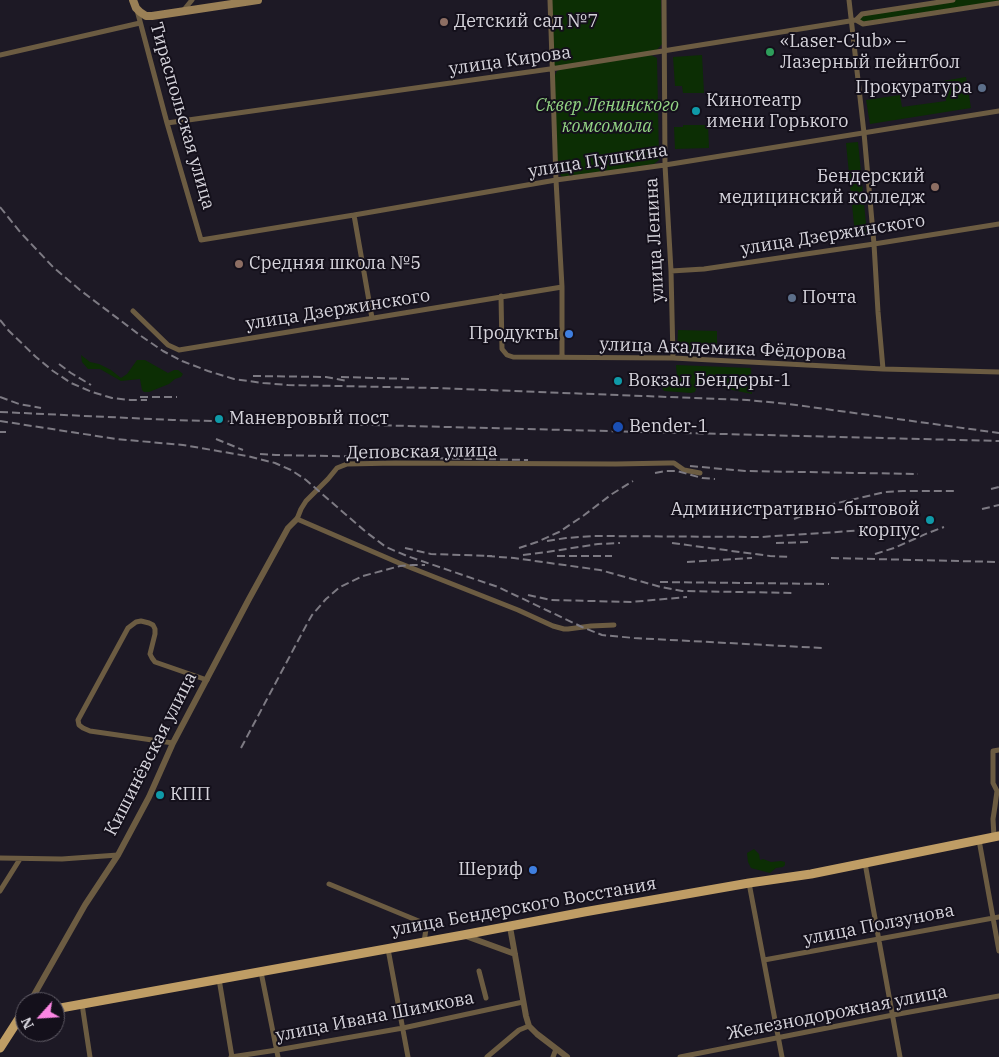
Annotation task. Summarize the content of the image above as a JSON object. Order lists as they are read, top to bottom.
{
  "streets": {
    "main road": ["улица Бендерского Восстания"],
    "street": [
      "улица Кирова",
      "Тираспольская улица",
      "улица Пушкина",
      "улица Дзержинского",
      "улица Ленина",
      "улица Академика Фёдорова",
      "Деповская улица",
      "Кишинёвская улица",
      "улица Ползунова",
      "Железнодорожная улица",
      "улица Ивана Шимкова"
    ]
  },
  "crossings": [
    ["улица Кирова", "Тираспольская улица"],
    ["улица Кирова", "улица Ленина"],
    ["Тираспольская улица", "улица Пушкина"],
    ["улица Пушкина", "улица Ленина"],
    ["улица Дзержинского", "улица Ленина"],
    ["улица Дзержинского", "улица Академика Фёдорова"],
    ["улица Ленина", "улица Академика Фёдорова"],
    ["Деповская улица", "Кишинёвская улица"]
  ],
  "parks": ["Сквер Ленинского комсомола"],
  "places": [
    "Детский сад №7",
    "«Laser-Club» – Лазерный пейнтбол",
    "Прокуратура",
    "Кинотеатр имени Горького",
    "Бендерский медицинский колледж",
    "Средняя школа №5",
    "Почта",
    "Продукты",
    "Вокзал Бендеры-1",
    "Маневровый пост",
    "Bender-1",
    "Административно-бытовой корпус",
    "КПП",
    "Шериф"
  ],
  "north": "bottom left"
}
